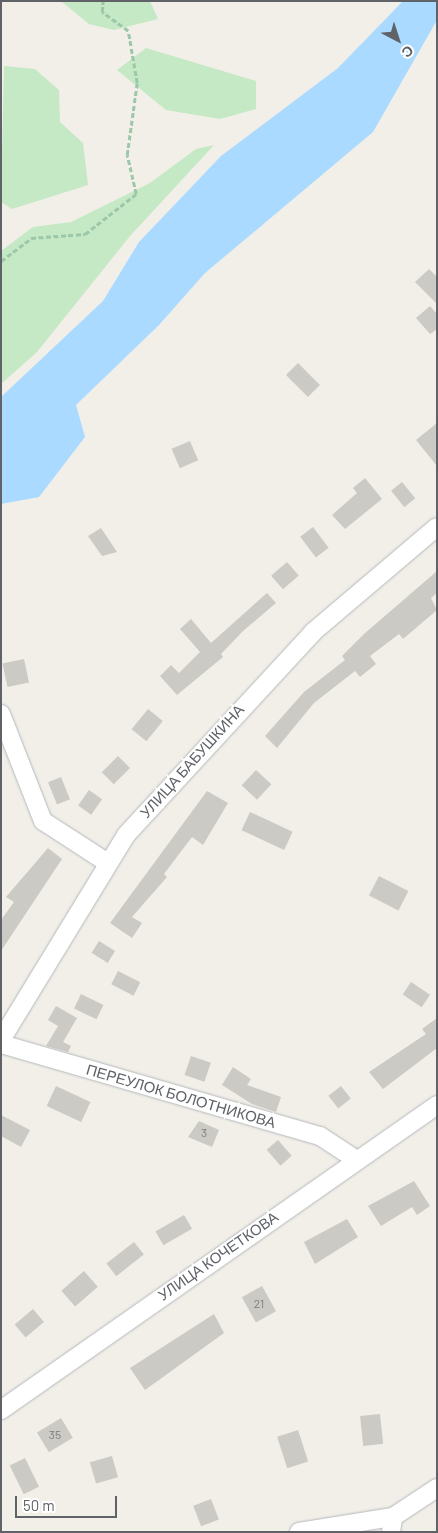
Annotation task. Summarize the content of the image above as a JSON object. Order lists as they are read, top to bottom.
{
  "streets": {
    "street": ["УЛИЦА БАБУШКИНА", "ПЕРЕУЛОК БОЛОТНИКОВА", "УЛИЦА КОЧЕТКОВА"]
  },
  "crossings": [
    ["ПЕРЕУЛОК БОЛОТНИКОВА", "УЛИЦА КОЧЕТКОВА"]
  ],
  "house_numbers": ["3", "21", "35"],
  "scale_bar": "50 m",
  "north": "bottom right"
}
